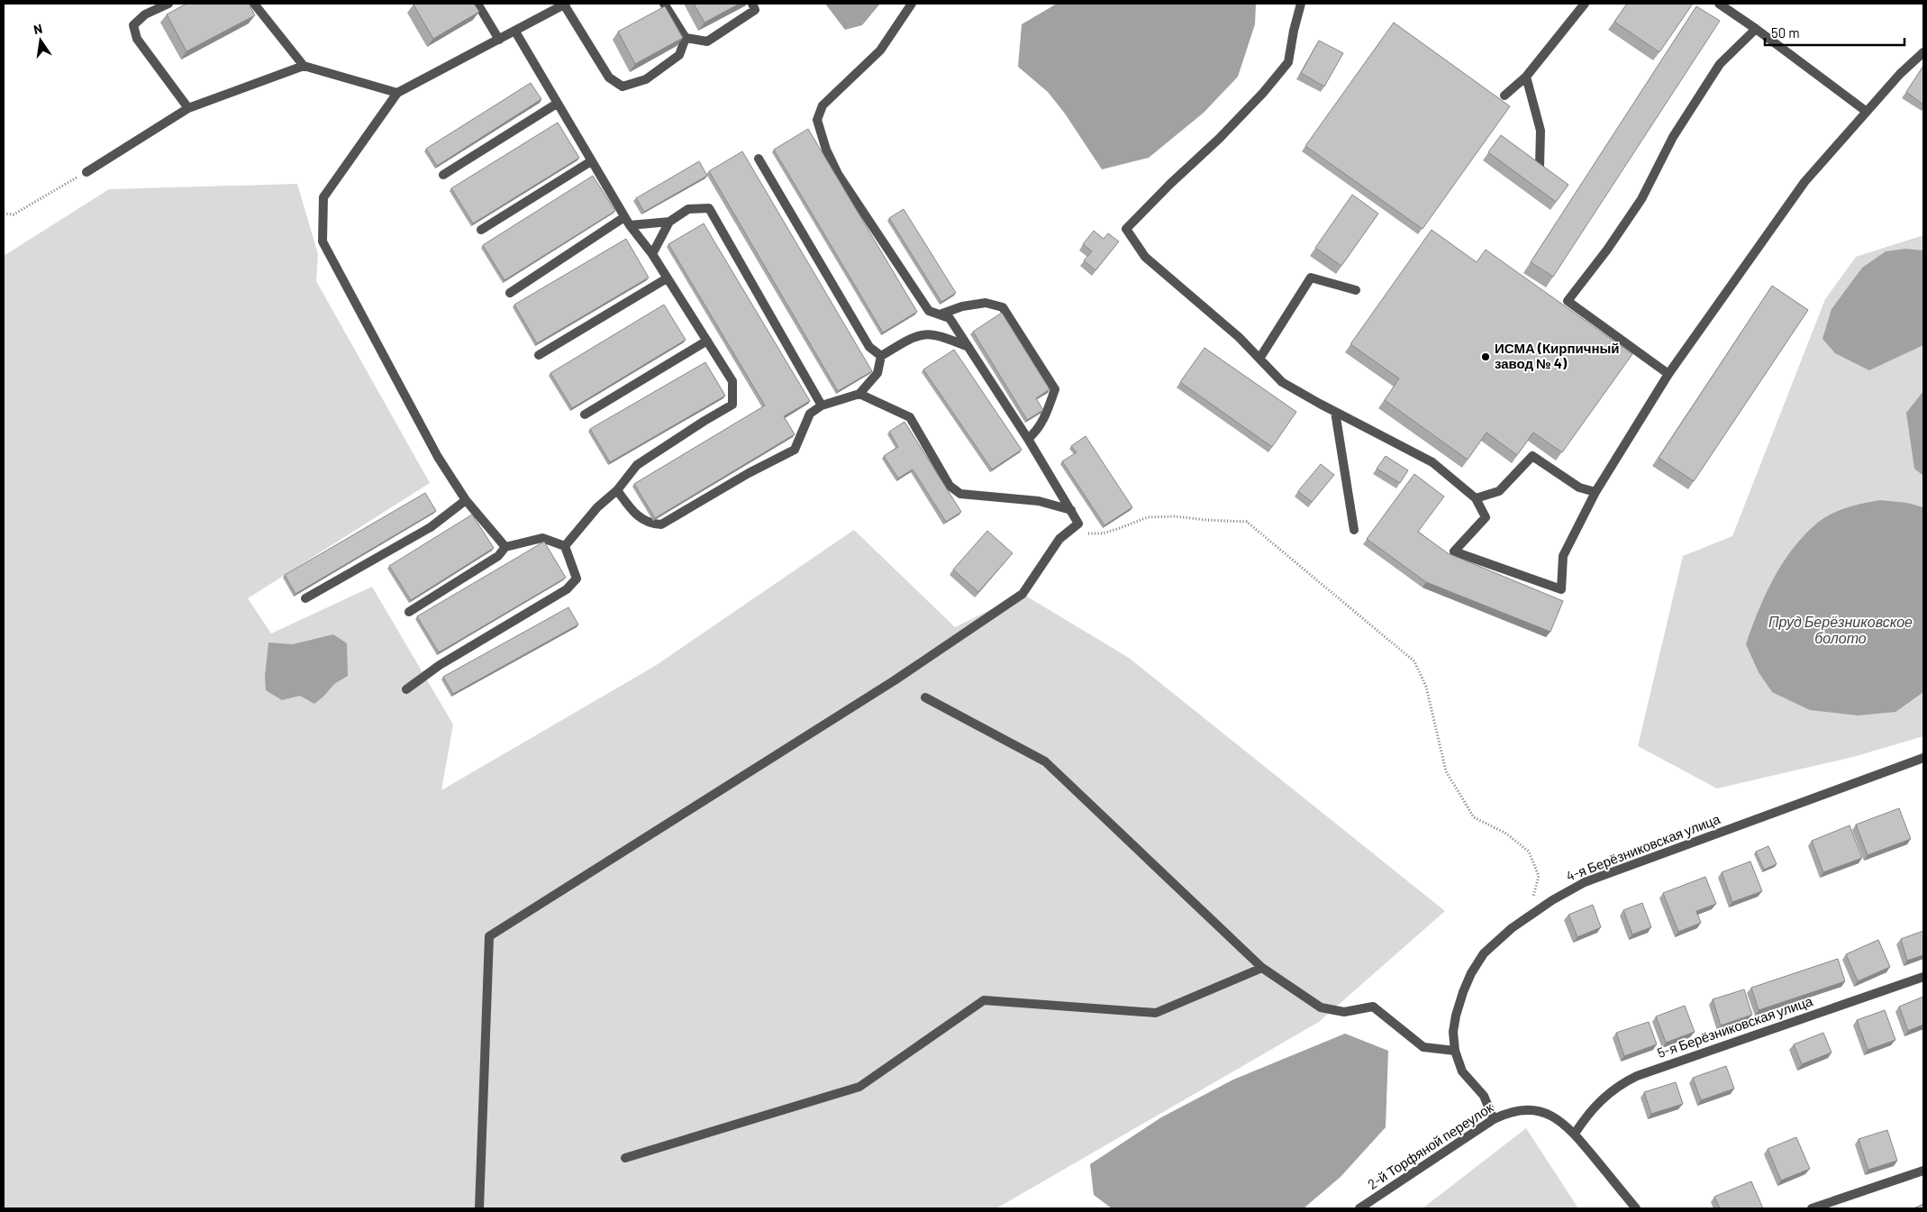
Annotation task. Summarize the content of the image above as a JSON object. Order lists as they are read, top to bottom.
{
  "streets": {
    "street": ["4-я Берёзниковская улица", "5-я Берёзниковская улица", "2-й Торфяной переулок"]
  },
  "crossings": [
    ["4-я Берёзниковская улица", "2-й Торфяной переулок"],
    ["5-я Берёзниковская улица", "2-й Торфяной переулок"]
  ],
  "water": ["Пруд Берёзниковское болото"],
  "places": ["ИСМА (Кирпичный завод № 4)"],
  "scale_bar": "50 m",
  "north": "top"
}
